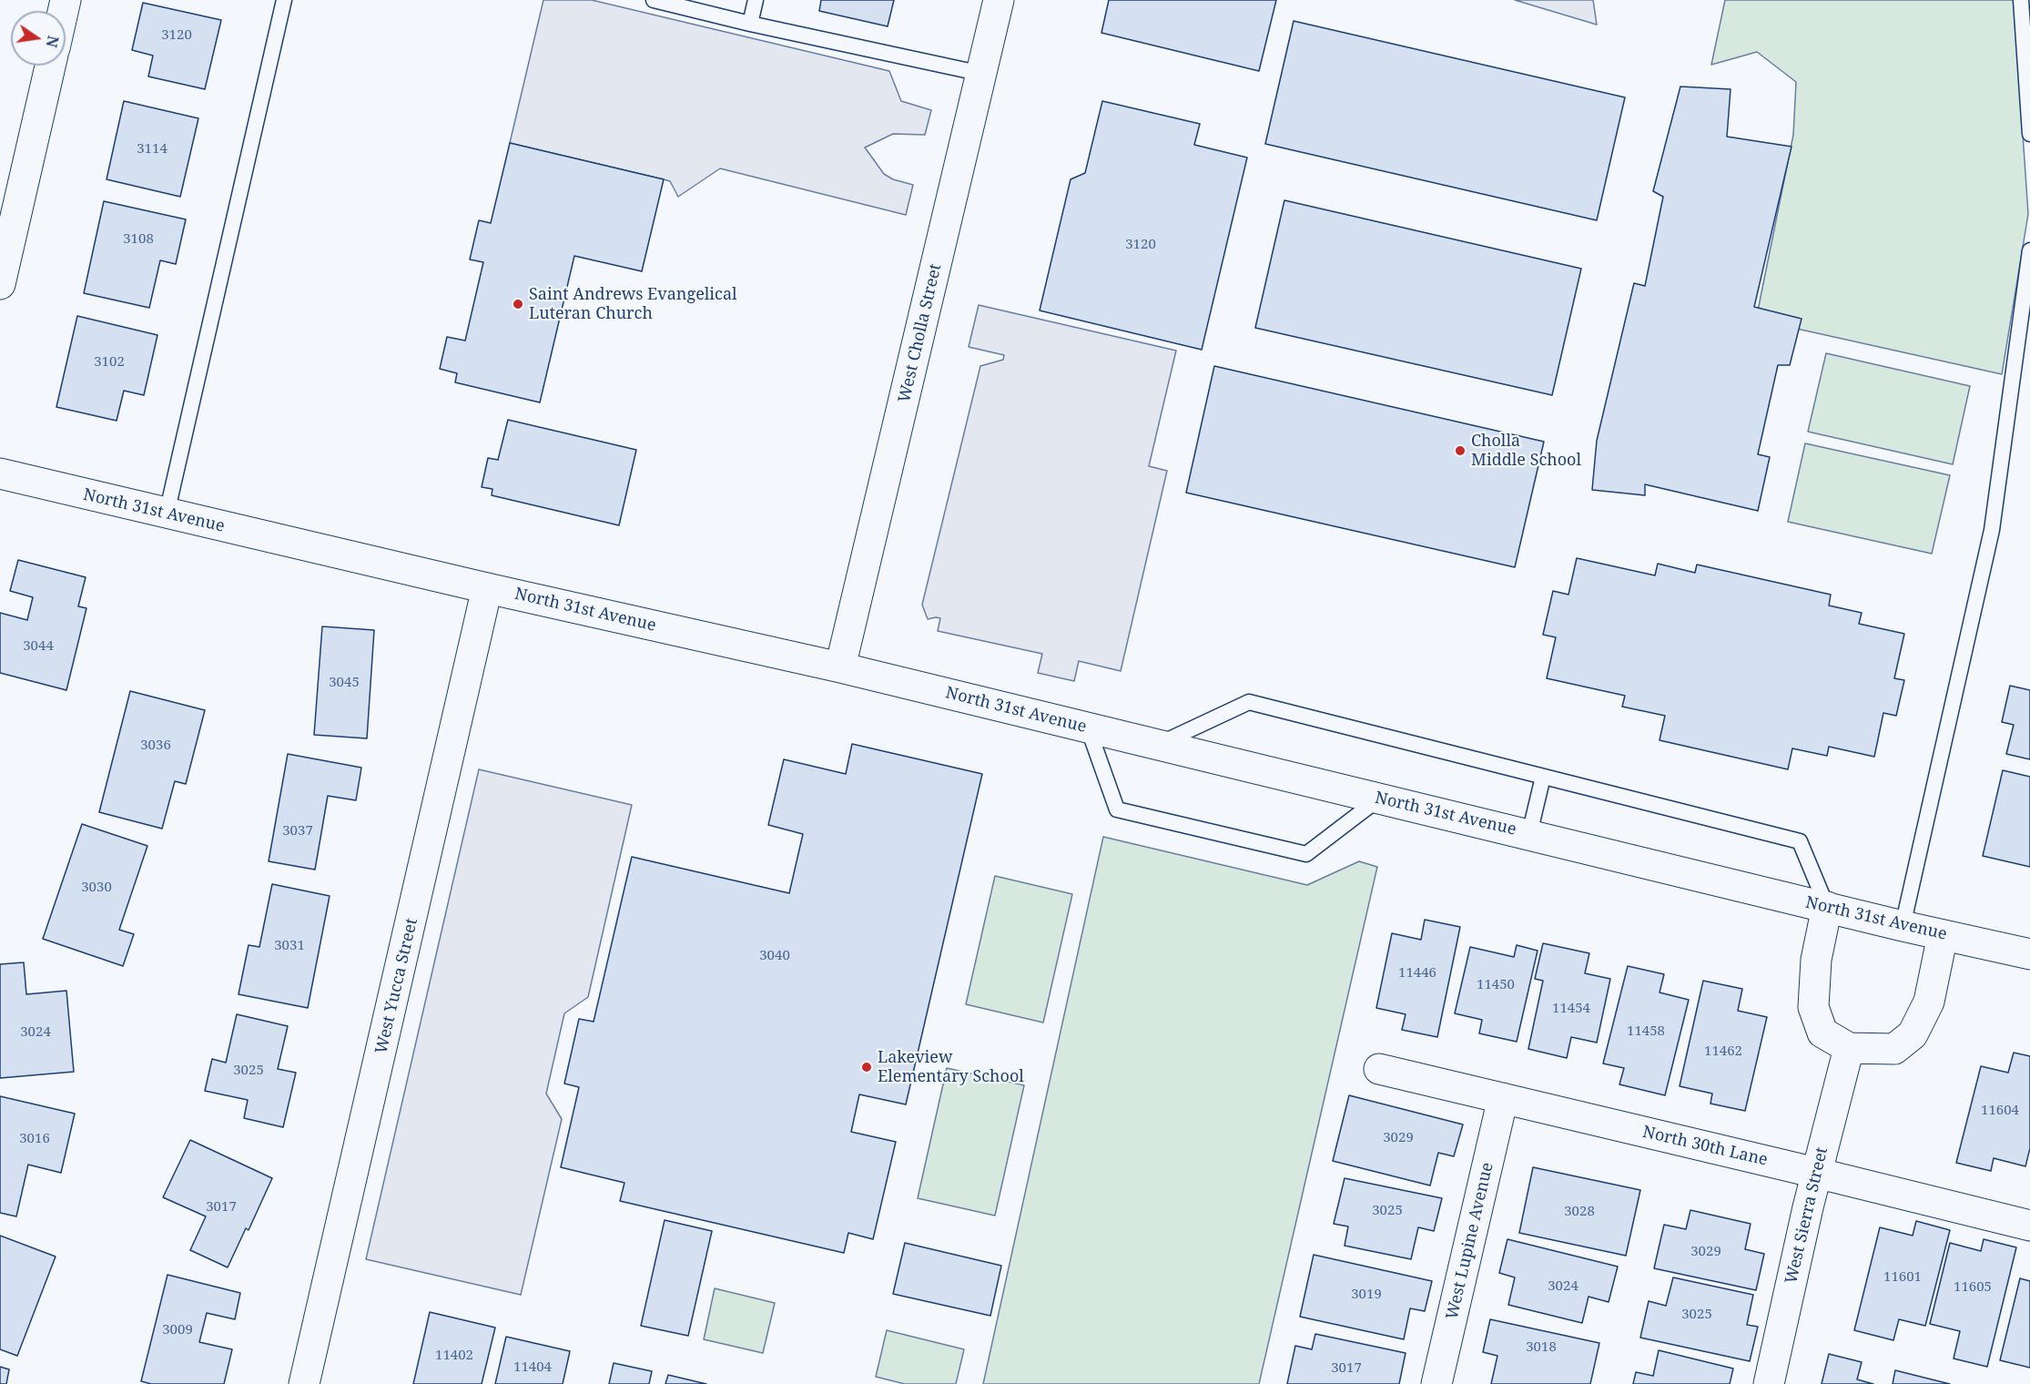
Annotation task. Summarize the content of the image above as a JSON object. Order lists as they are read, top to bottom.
{
  "streets": {
    "street": [
      "West Cholla Street",
      "North 31st Avenue",
      "West Yucca Street",
      "North 30th Lane",
      "West Sierra Street",
      "West Lupine Avenue"
    ]
  },
  "crossings": [
    ["West Cholla Street", "North 31st Avenue"],
    ["North 31st Avenue", "West Yucca Street"],
    ["North 30th Lane", "West Sierra Street"],
    ["North 30th Lane", "West Lupine Avenue"]
  ],
  "places": ["Saint Andrews Evangelical Luteran Church", "Cholla Middle School", "Lakeview Elementary School"],
  "house_numbers": [
    "3120",
    "3114",
    "3108",
    "3120",
    "3102",
    "3044",
    "3045",
    "3036",
    "3037",
    "3030",
    "3031",
    "3040",
    "11446",
    "11450",
    "11454",
    "11458",
    "3024",
    "11462",
    "3025",
    "11604",
    "3029",
    "3016",
    "3017",
    "3025",
    "3028",
    "3029",
    "11601",
    "3024",
    "11605",
    "3019",
    "3025",
    "3009",
    "3018",
    "11402",
    "11404",
    "3017"
  ],
  "north": "right"
}
